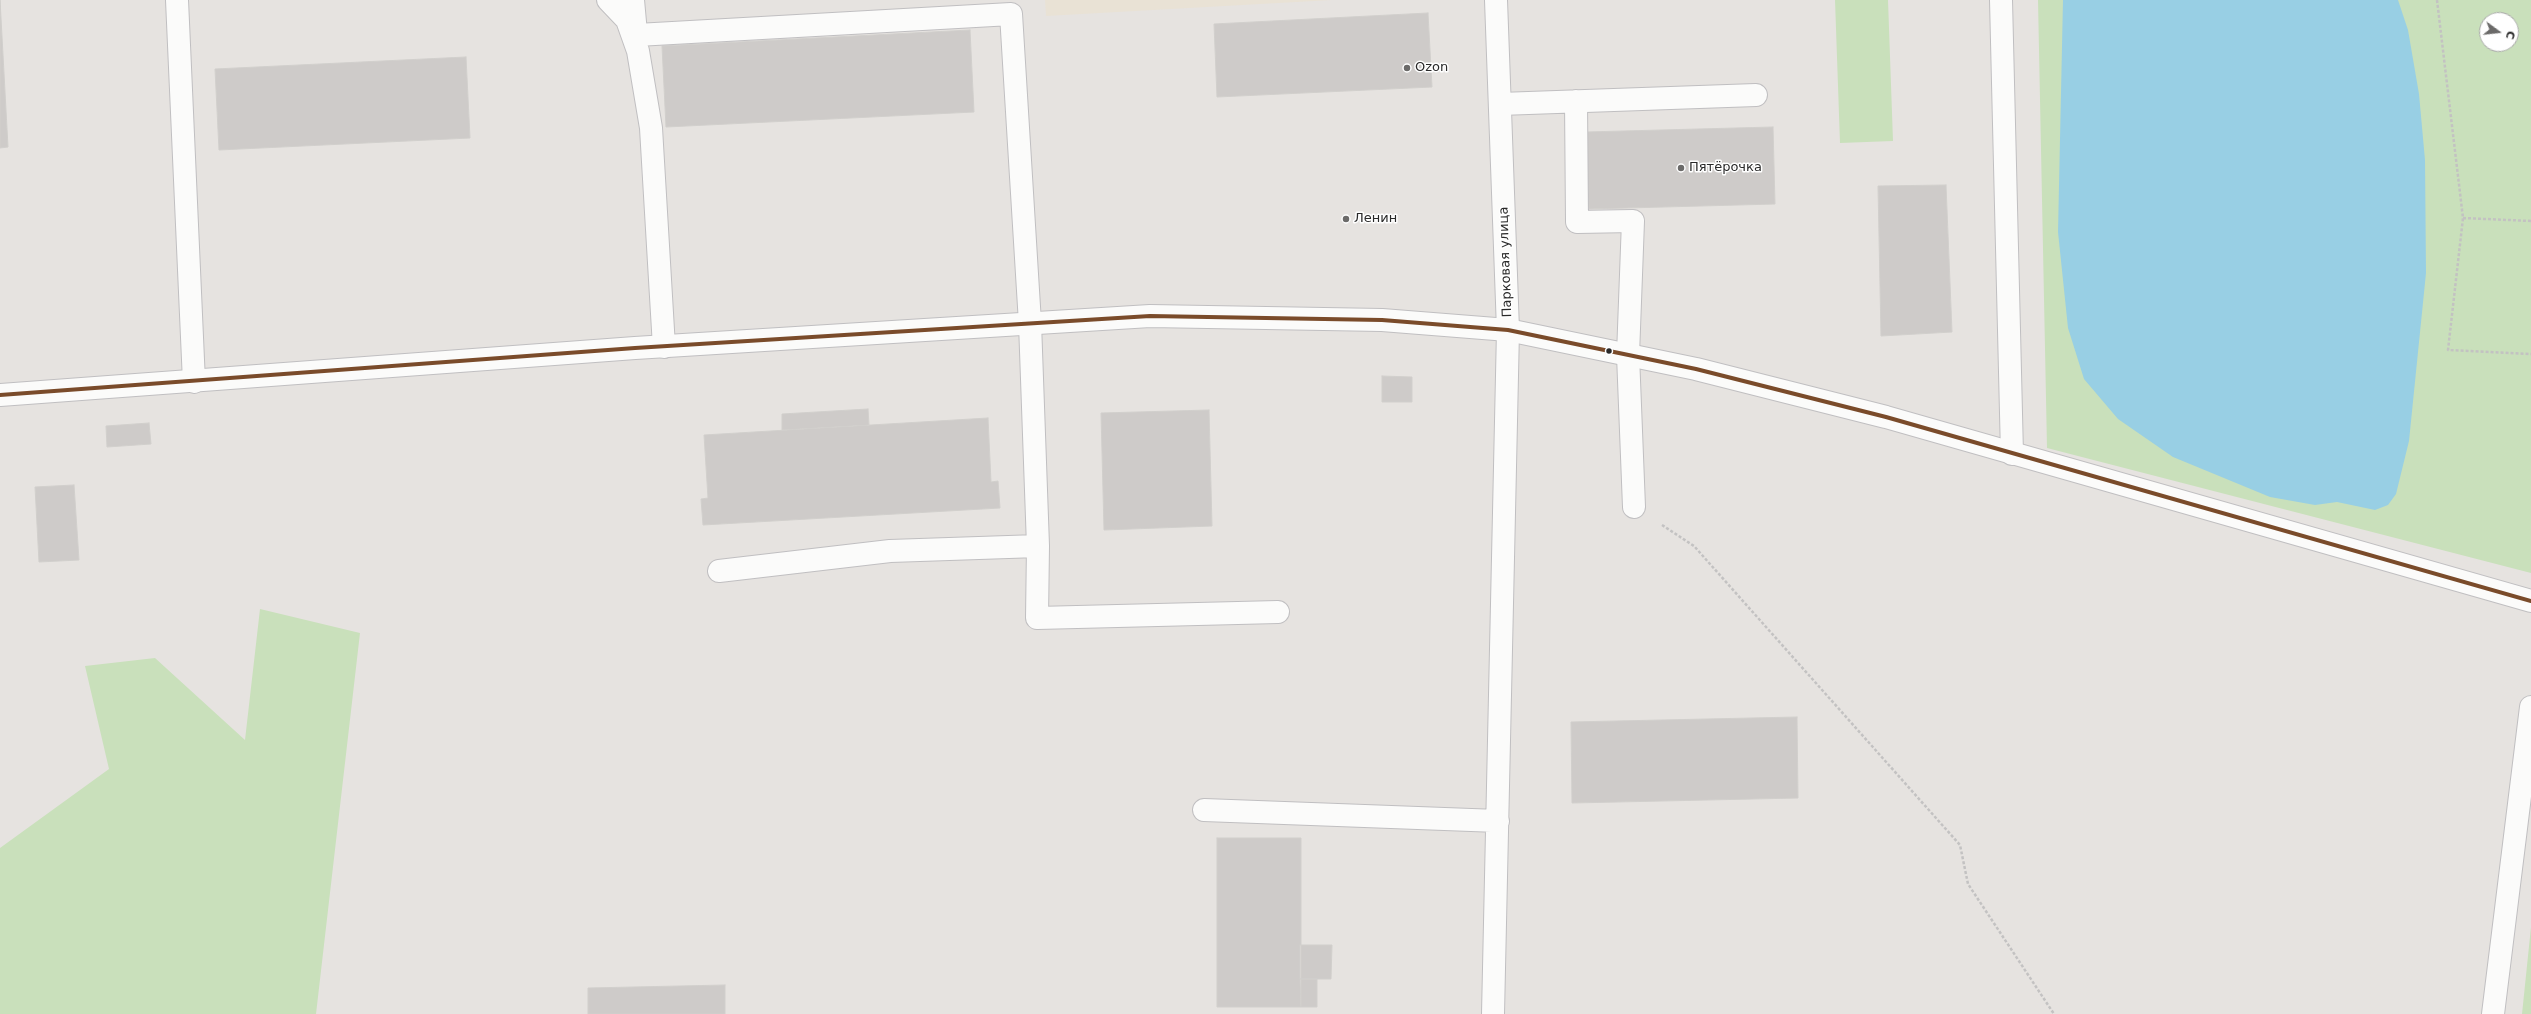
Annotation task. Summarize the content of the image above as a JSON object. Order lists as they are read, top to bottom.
{
  "streets": {
    "street": ["Парковая улица"]
  },
  "places": ["Ozon", "Пятёрочка", "Ленин"],
  "north": "right"
}
